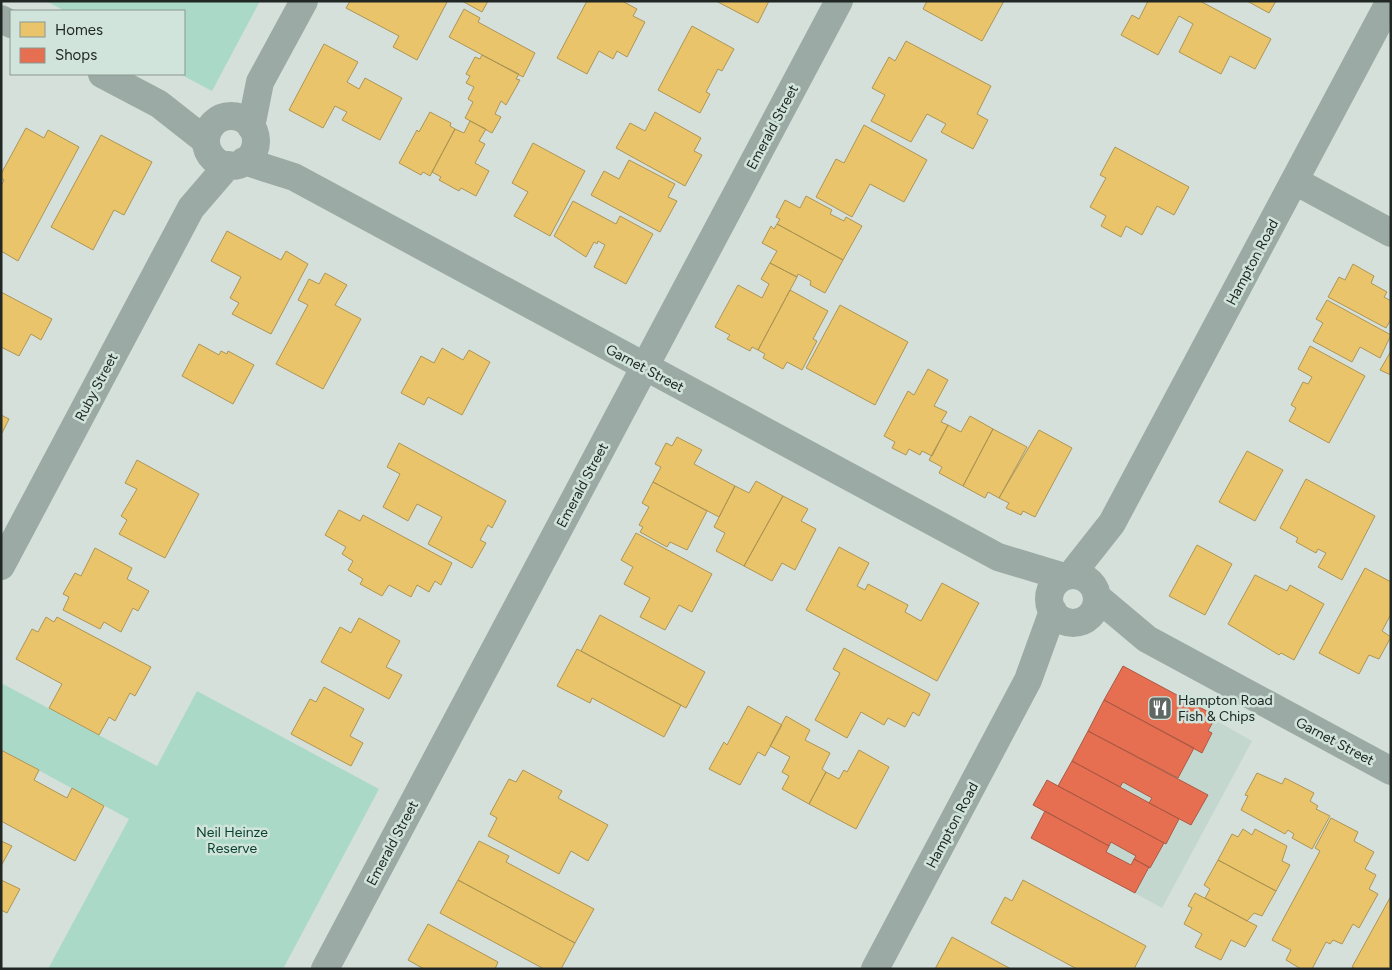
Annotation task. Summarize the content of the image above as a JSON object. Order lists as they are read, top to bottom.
{
  "streets": {
    "street": [
      "Emerald Street",
      "Hampton Road",
      "Garnet Street",
      "Ruby Street"
    ]
  },
  "crossings": [
    ["Emerald Street", "Garnet Street"],
    ["Hampton Road", "Garnet Street"],
    ["Garnet Street", "Ruby Street"]
  ],
  "parks": ["Neil Heinze Reserve"],
  "places": {
    "restaurant": ["Hampton Road Fish & Chips"]
  },
  "legend": ["Homes", "Shops"]
}
